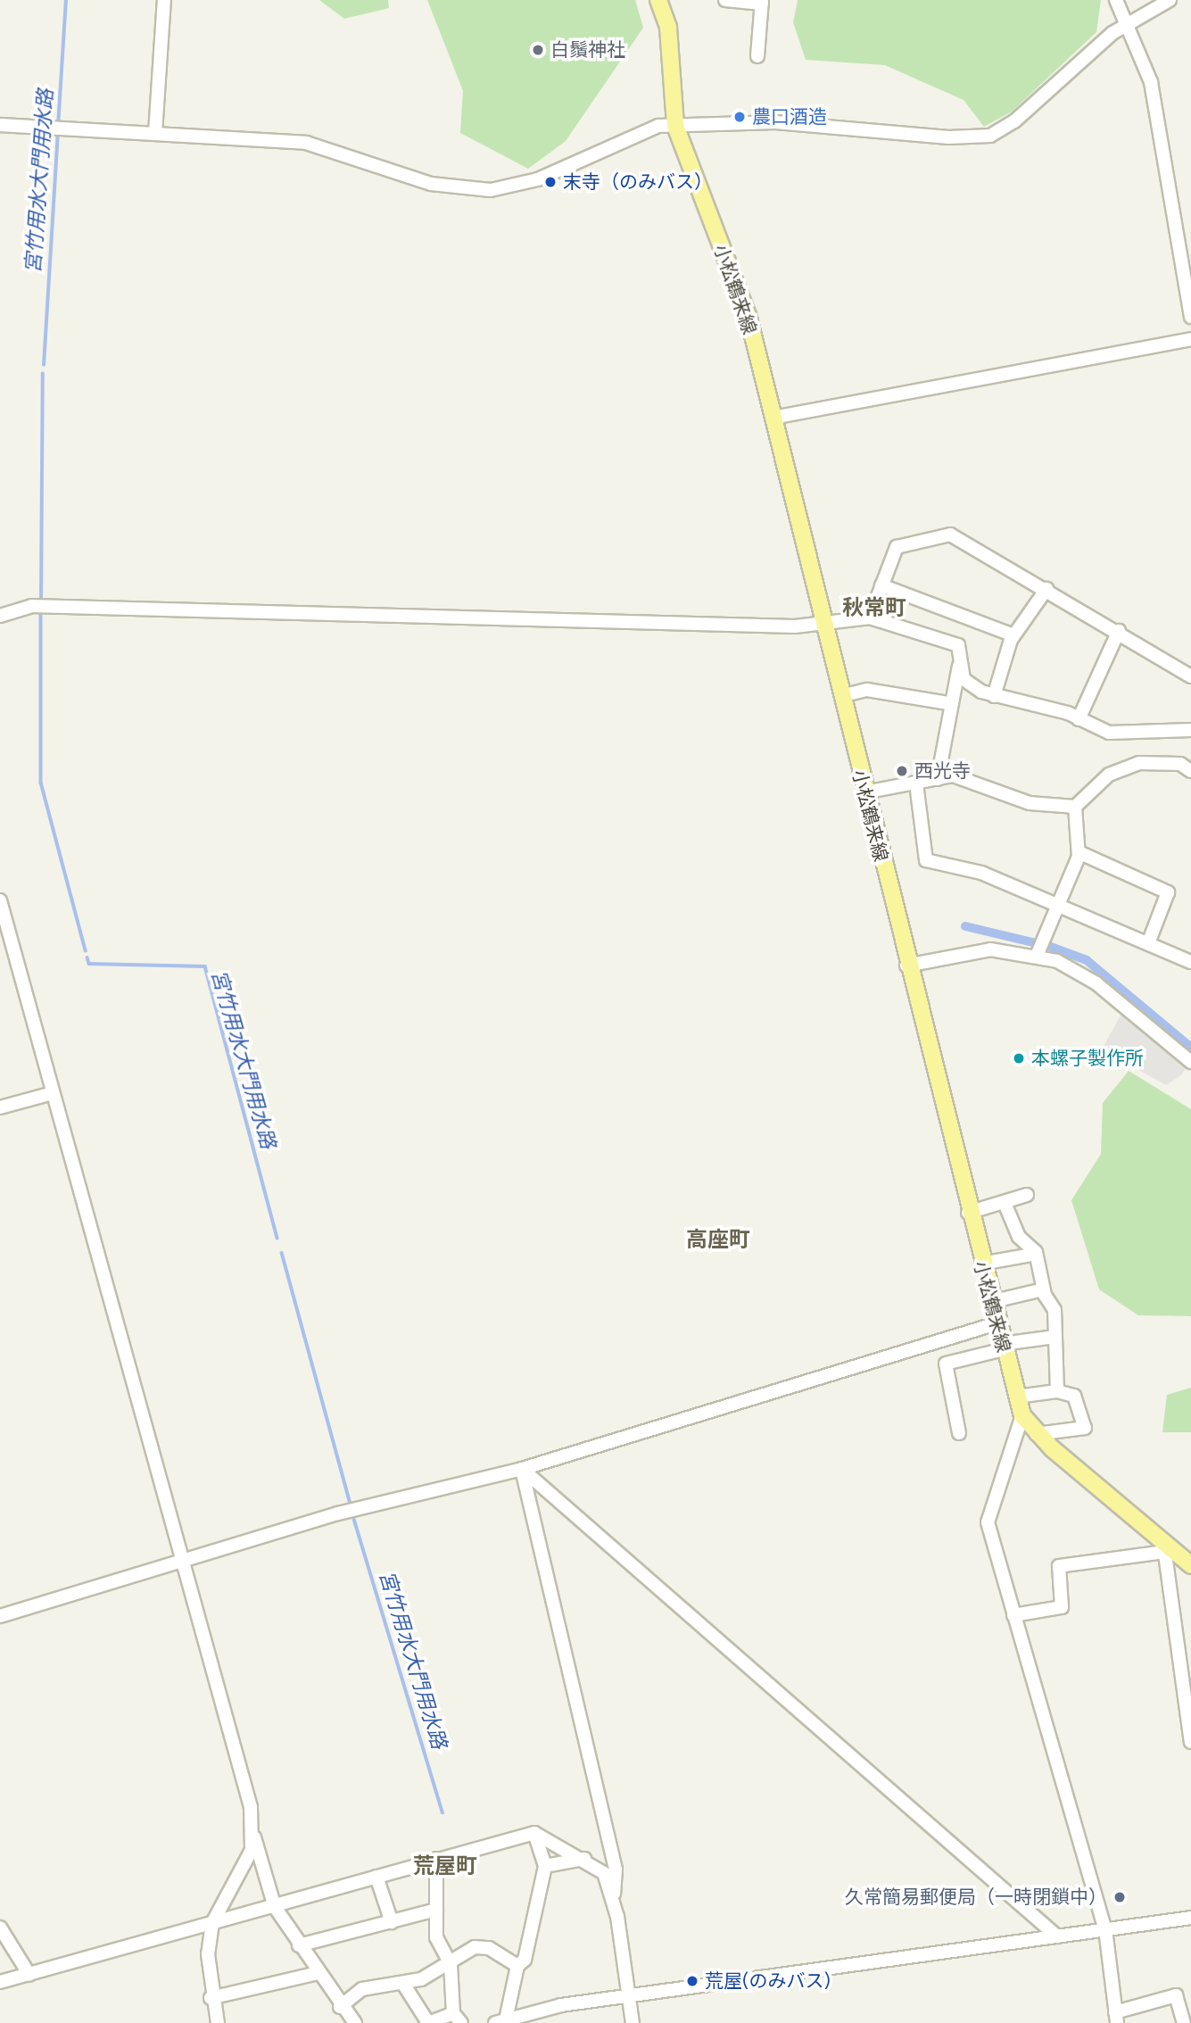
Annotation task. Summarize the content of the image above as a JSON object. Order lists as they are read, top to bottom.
{
  "streets": {
    "main road": ["小松鶴来線"]
  },
  "districts": ["秋常町", "高座町", "荒屋町"],
  "water": ["宮竹用水大門用水路"],
  "places": [
    "白鬚神社",
    "農口酒造",
    "末寺（のみバス）",
    "西光寺",
    "本螺子製作所",
    "久常簡易郵便局（一時閉鎖中）",
    "荒屋(のみバス)"
  ]
}
